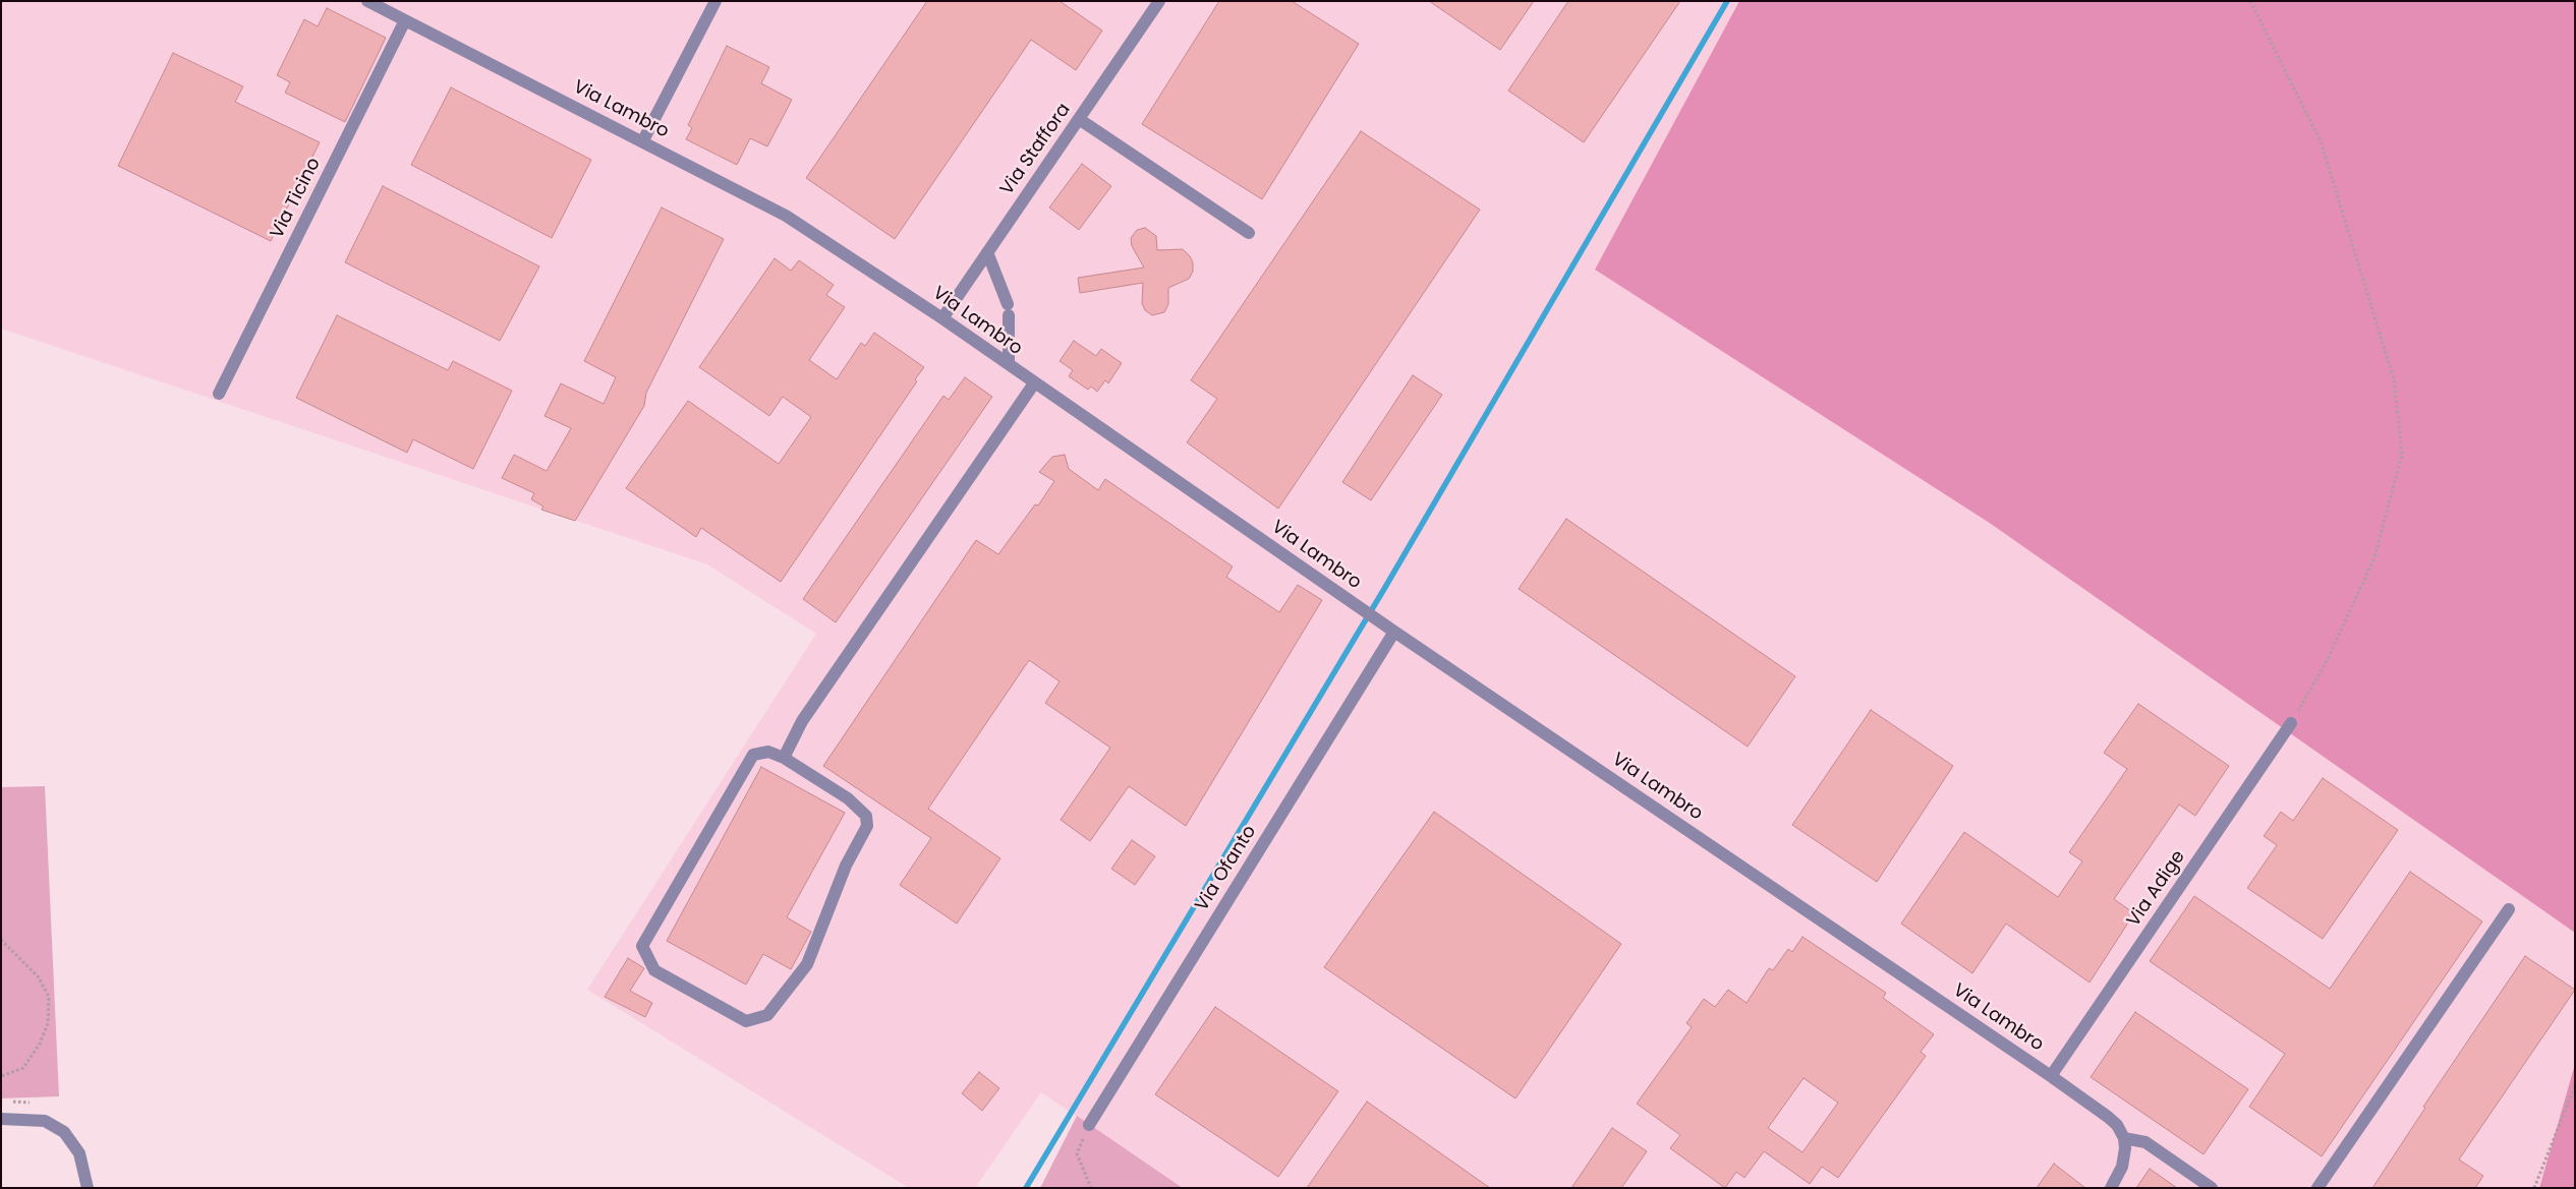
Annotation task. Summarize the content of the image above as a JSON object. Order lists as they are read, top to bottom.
{
  "streets": {
    "street": [
      "Via Lambro",
      "Via Staffora",
      "Via Ticino",
      "Via Ofanto",
      "Via Adige"
    ]
  },
  "crossings": [
    ["Via Lambro", "Via Staffora"],
    ["Via Lambro", "Via Ticino"],
    ["Via Lambro", "Via Ofanto"],
    ["Via Lambro", "Via Adige"]
  ]
}
